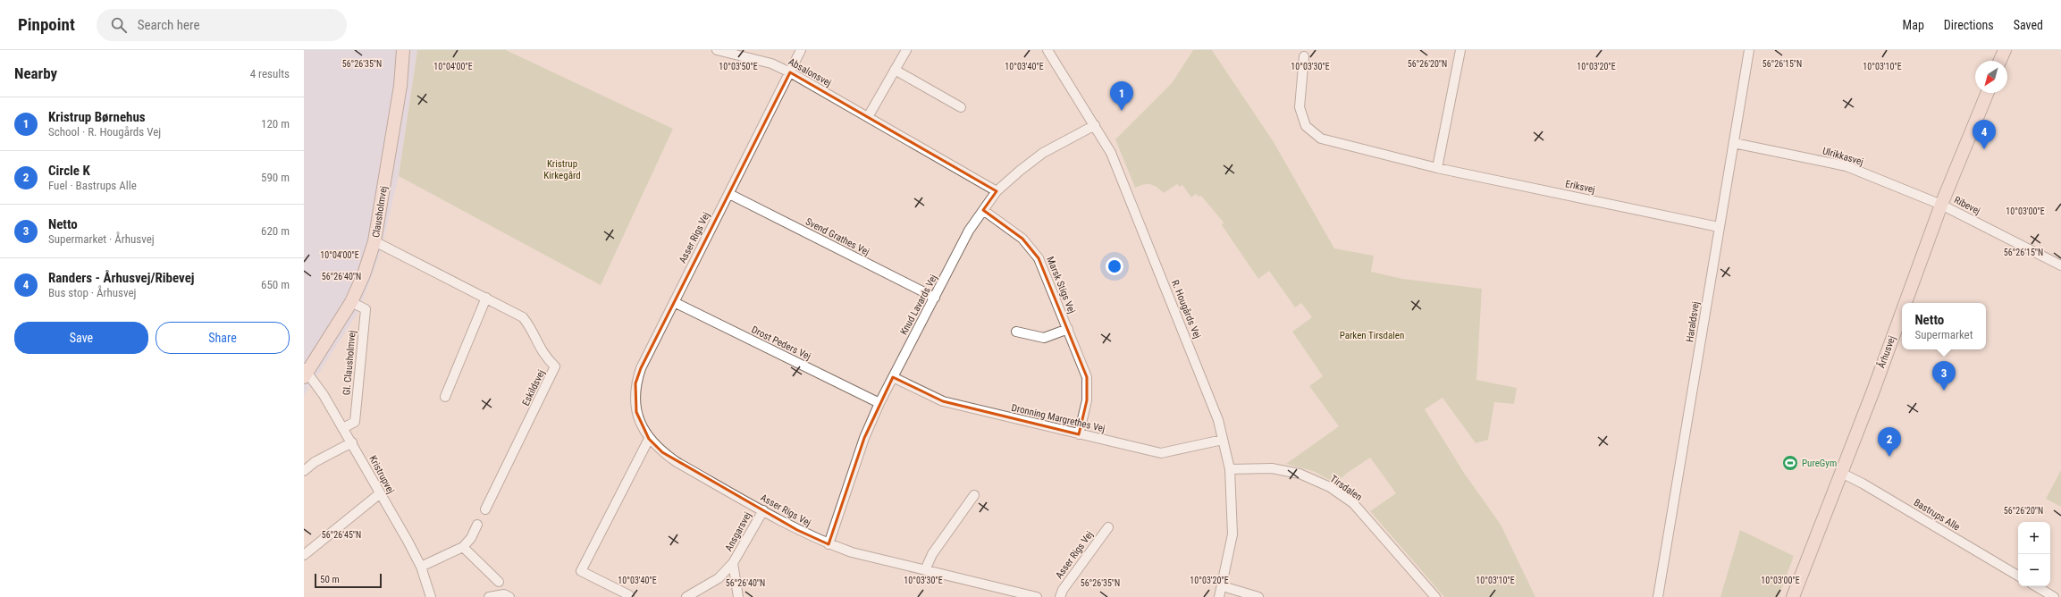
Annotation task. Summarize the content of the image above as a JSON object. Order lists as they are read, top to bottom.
{
  "streets": {
    "main road": ["Clausholmvej", "Århusvej"],
    "street": [
      "Absalonsvej",
      "Ulrikkasvej",
      "Eriksvej",
      "Ribevej",
      "Svend Grathes Vej",
      "Asser Rigs Vej",
      "Marsk Stigs Vej",
      "Knud Lavards Vej",
      "R. Hougårds Vej",
      "Haraldsvej",
      "Drost Peders Vej",
      "Gl. Clausholmvej",
      "Eskildsvej",
      "Dronning Margrethes Vej",
      "Kristrupvej",
      "Tirsdalen",
      "Bastrups Alle",
      "Ansgarsvej"
    ]
  },
  "crossings": [
    ["Absalonsvej", "Asser Rigs Vej"],
    ["Absalonsvej", "Knud Lavards Vej"],
    ["Ulrikkasvej", "Ribevej"],
    ["Ulrikkasvej", "Haraldsvej"],
    ["Ulrikkasvej", "Århusvej"],
    ["Eriksvej", "Haraldsvej"],
    ["Ribevej", "Århusvej"],
    ["Clausholmvej", "Gl. Clausholmvej"],
    ["Clausholmvej", "Eskildsvej"],
    ["Clausholmvej", "Kristrupvej"],
    ["Svend Grathes Vej", "Asser Rigs Vej"],
    ["Svend Grathes Vej", "Knud Lavards Vej"],
    ["Asser Rigs Vej", "Knud Lavards Vej"],
    ["Asser Rigs Vej", "Drost Peders Vej"],
    ["Asser Rigs Vej", "Ansgarsvej"],
    ["Marsk Stigs Vej", "Knud Lavards Vej"],
    ["Marsk Stigs Vej", "Dronning Margrethes Vej"],
    ["Knud Lavards Vej", "R. Hougårds Vej"],
    ["Knud Lavards Vej", "Drost Peders Vej"],
    ["Knud Lavards Vej", "Dronning Margrethes Vej"],
    ["R. Hougårds Vej", "Dronning Margrethes Vej"],
    ["R. Hougårds Vej", "Tirsdalen"],
    ["Århusvej", "Bastrups Alle"],
    ["Gl. Clausholmvej", "Kristrupvej"]
  ],
  "parks": ["Kristrup Kirkegård", "Parken Tirsdalen"],
  "places": {
    "sports": ["PureGym"]
  },
  "scale_bar": "50 m",
  "north": "bottom left",
  "page": {
    "header": "Pinpoint",
    "search": "Search here",
    "nav": ["Map", "Directions", "Saved"],
    "heading": ["Nearby", "4 results"],
    "pins": [
      "1",
      "4",
      "3",
      "2"
    ],
    "list": [
      {
        "mark": "1",
        "name": "Kristrup Børnehus",
        "note": "School · R. Hougårds Vej",
        "value": "120 m"
      },
      {
        "mark": "2",
        "name": "Circle K",
        "note": "Fuel · Bastrups Alle",
        "value": "590 m"
      },
      {
        "mark": "3",
        "name": "Netto",
        "note": "Supermarket · Århusvej",
        "value": "620 m"
      },
      {
        "mark": "4",
        "name": "Randers - Århusvej/Ribevej",
        "note": "Bus stop · Århusvej",
        "value": "650 m"
      }
    ],
    "popup": ["Netto", "Supermarket"],
    "buttons": ["Save", "Share"],
    "map_buttons": ["+", "−"],
    "scale": "50 m"
  },
  "coordinates": [
    "56°26'35\"N",
    "56°26'15\"N",
    "56°26'20\"N",
    "10°03'20\"E",
    "10°04'00\"E",
    "10°03'50\"E",
    "10°03'40\"E",
    "10°03'30\"E",
    "10°03'10\"E",
    "10°03'00\"E",
    "56°26'40\"N",
    "56°26'45\"N"
  ]
}
